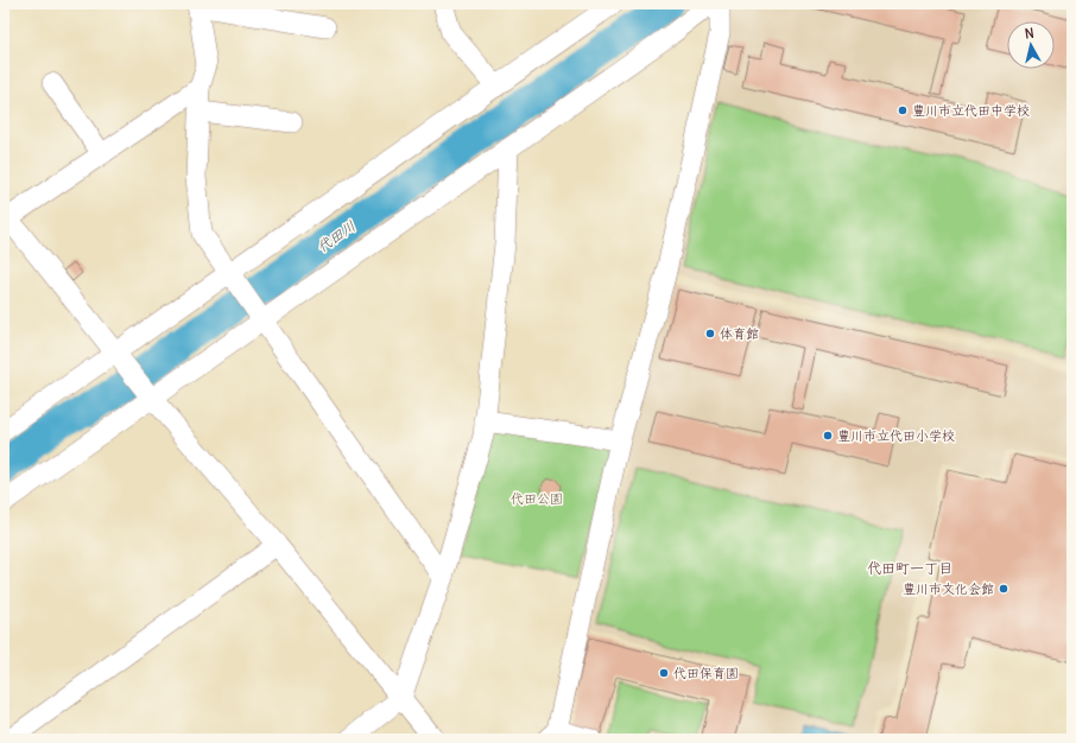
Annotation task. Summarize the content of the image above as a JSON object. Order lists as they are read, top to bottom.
{
  "districts": ["代田町一丁目"],
  "water": ["代田川"],
  "parks": ["代田公園"],
  "places": [
    "豊川市立代田中学校",
    "体育館",
    "豊川市立代田小学校",
    "豊川市文化会館",
    "代田保育園"
  ],
  "north": "top"
}
